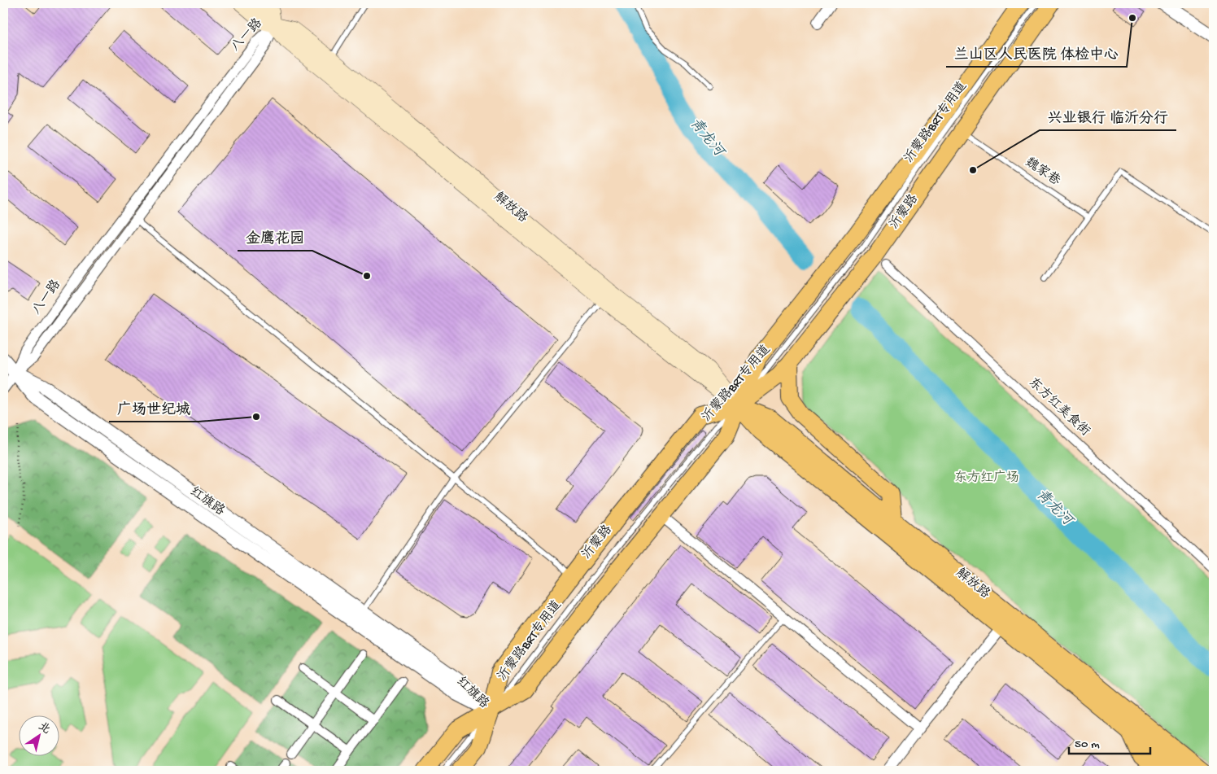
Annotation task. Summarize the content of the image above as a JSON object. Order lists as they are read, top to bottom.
{
  "streets": {
    "main road": ["解放路", "沂蒙路"],
    "street": ["八一路", "东方红美食街", "红旗路"],
    "lane": ["沂蒙路BRT专用道", "魏家巷"]
  },
  "crossings": [
    ["八一路", "解放路"],
    ["八一路", "红旗路"],
    ["沂蒙路BRT专用道", "解放路"],
    ["沂蒙路BRT专用道", "沂蒙路"],
    ["沂蒙路BRT专用道", "红旗路"],
    ["魏家巷", "沂蒙路"],
    ["解放路", "沂蒙路"],
    ["沂蒙路", "红旗路"]
  ],
  "water": ["青龙河"],
  "parks": ["东方红广场"],
  "places": [
    "兰山区人民医院 体检中心",
    "兴业银行 临沂分行",
    "金鹰花园",
    "广场世纪城"
  ],
  "scale_bar": "50 m",
  "north": "top right"
}
